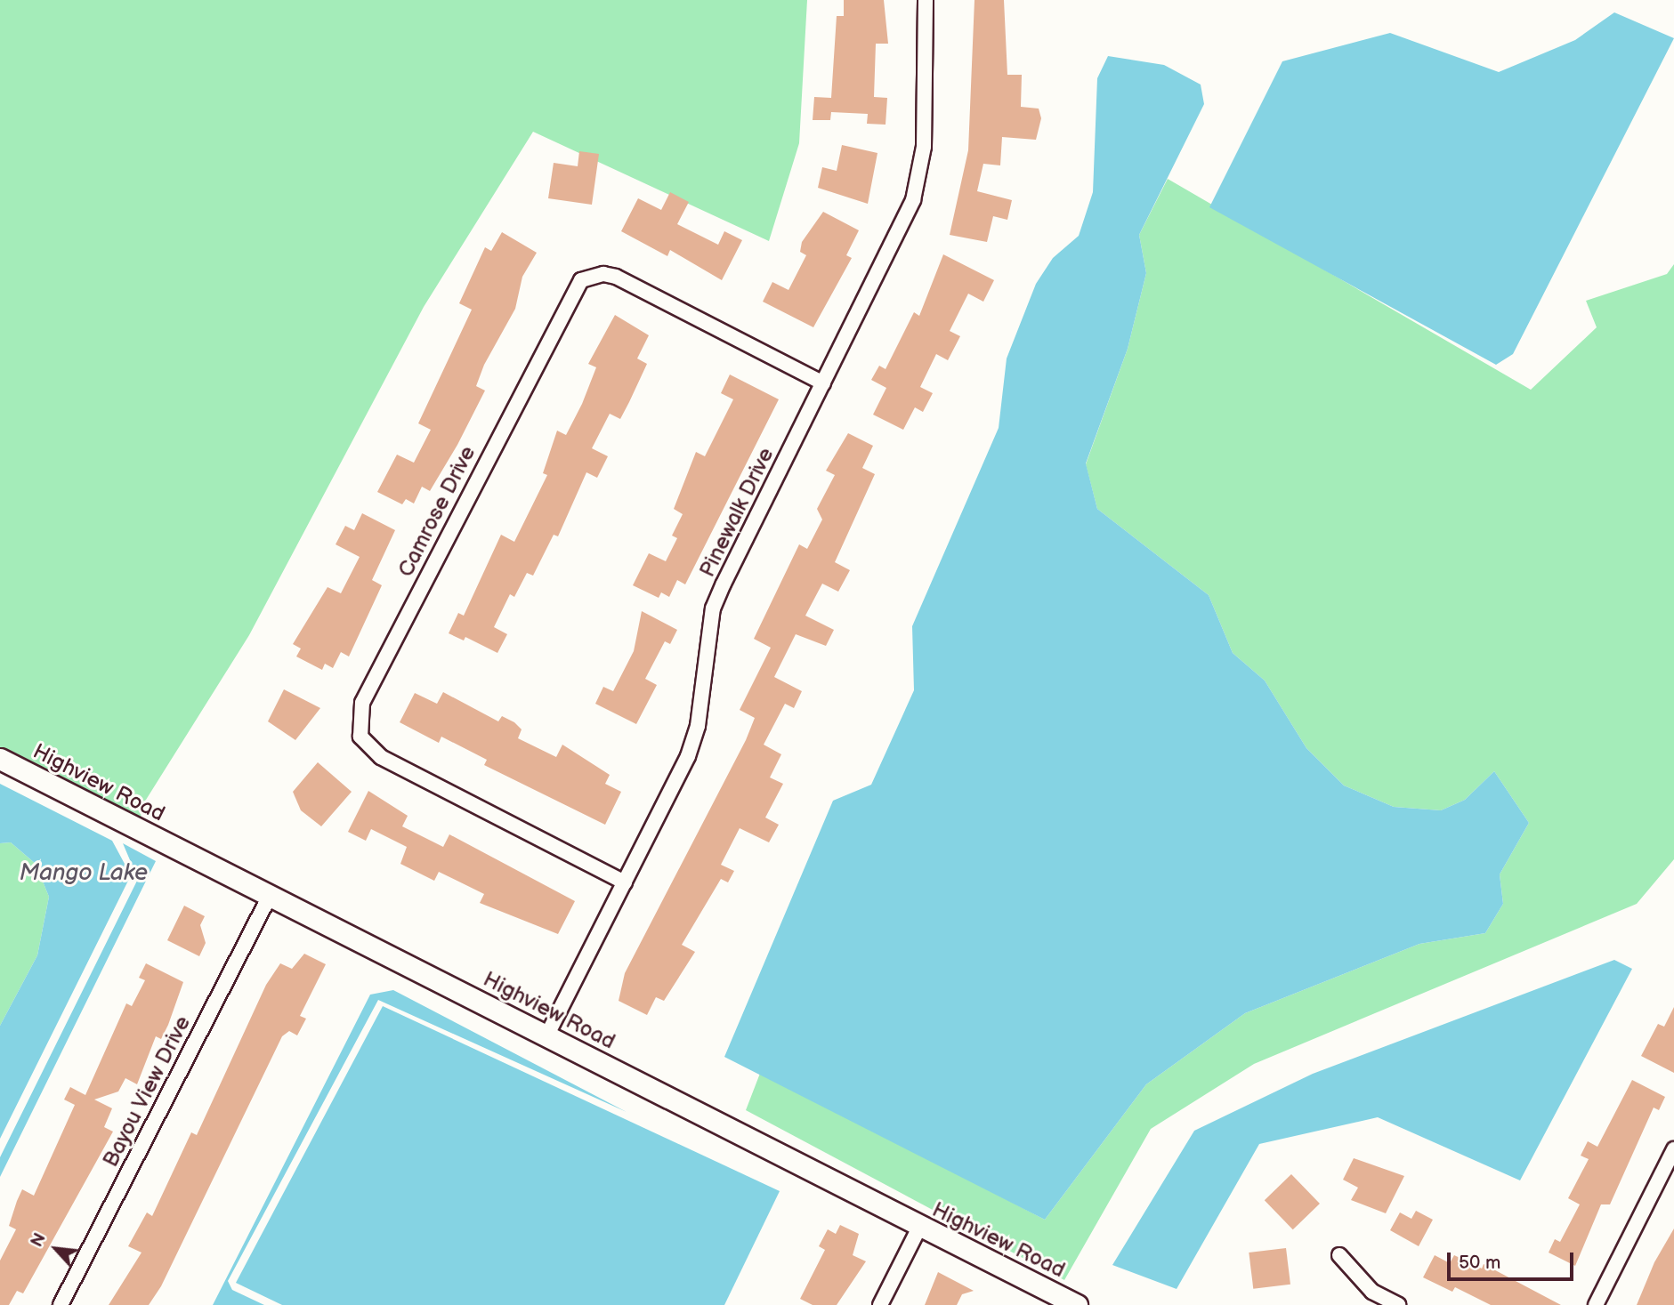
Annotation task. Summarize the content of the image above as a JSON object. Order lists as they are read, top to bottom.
{
  "streets": {
    "street": [
      "Camrose Drive",
      "Pinewalk Drive",
      "Highview Road",
      "Bayou View Drive"
    ]
  },
  "crossings": [
    ["Camrose Drive", "Pinewalk Drive"],
    ["Pinewalk Drive", "Highview Road"],
    ["Highview Road", "Bayou View Drive"]
  ],
  "water": ["Mango Lake"],
  "scale_bar": "50 m",
  "north": "top left"
}
